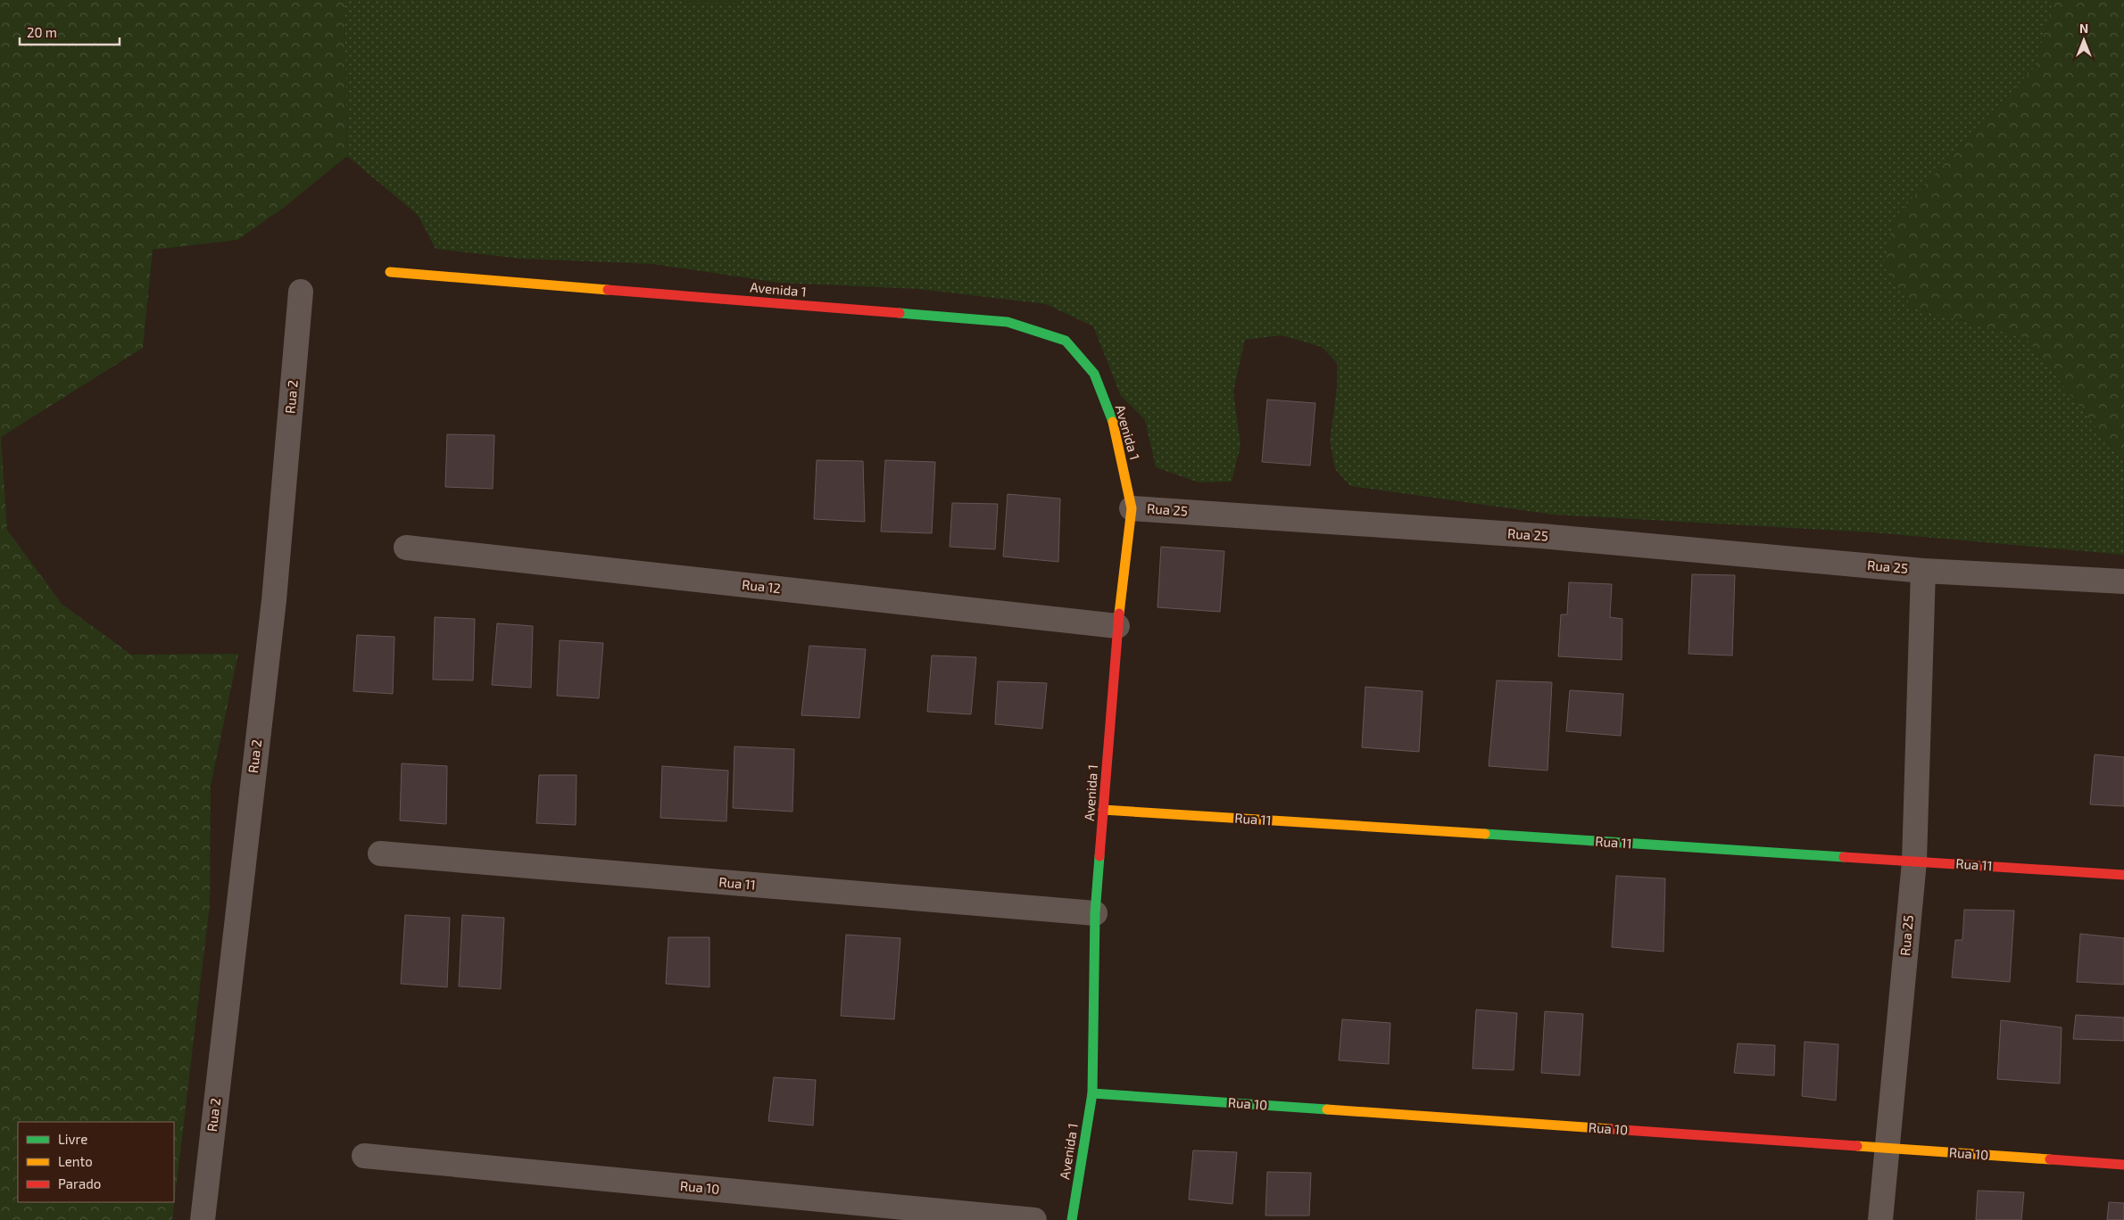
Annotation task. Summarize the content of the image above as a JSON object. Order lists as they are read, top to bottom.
{
  "streets": {
    "street": [
      "Avenida 1",
      "Rua 2",
      "Rua 25",
      "Rua 12",
      "Rua 11",
      "Rua 10"
    ]
  },
  "crossings": [
    ["Avenida 1", "Rua 25"],
    ["Avenida 1", "Rua 12"],
    ["Avenida 1", "Rua 11"],
    ["Avenida 1", "Rua 10"],
    ["Rua 25", "Rua 11"],
    ["Rua 25", "Rua 10"]
  ],
  "legend": ["Livre", "Lento", "Parado"],
  "scale_bar": "20 m",
  "north": "top"
}
